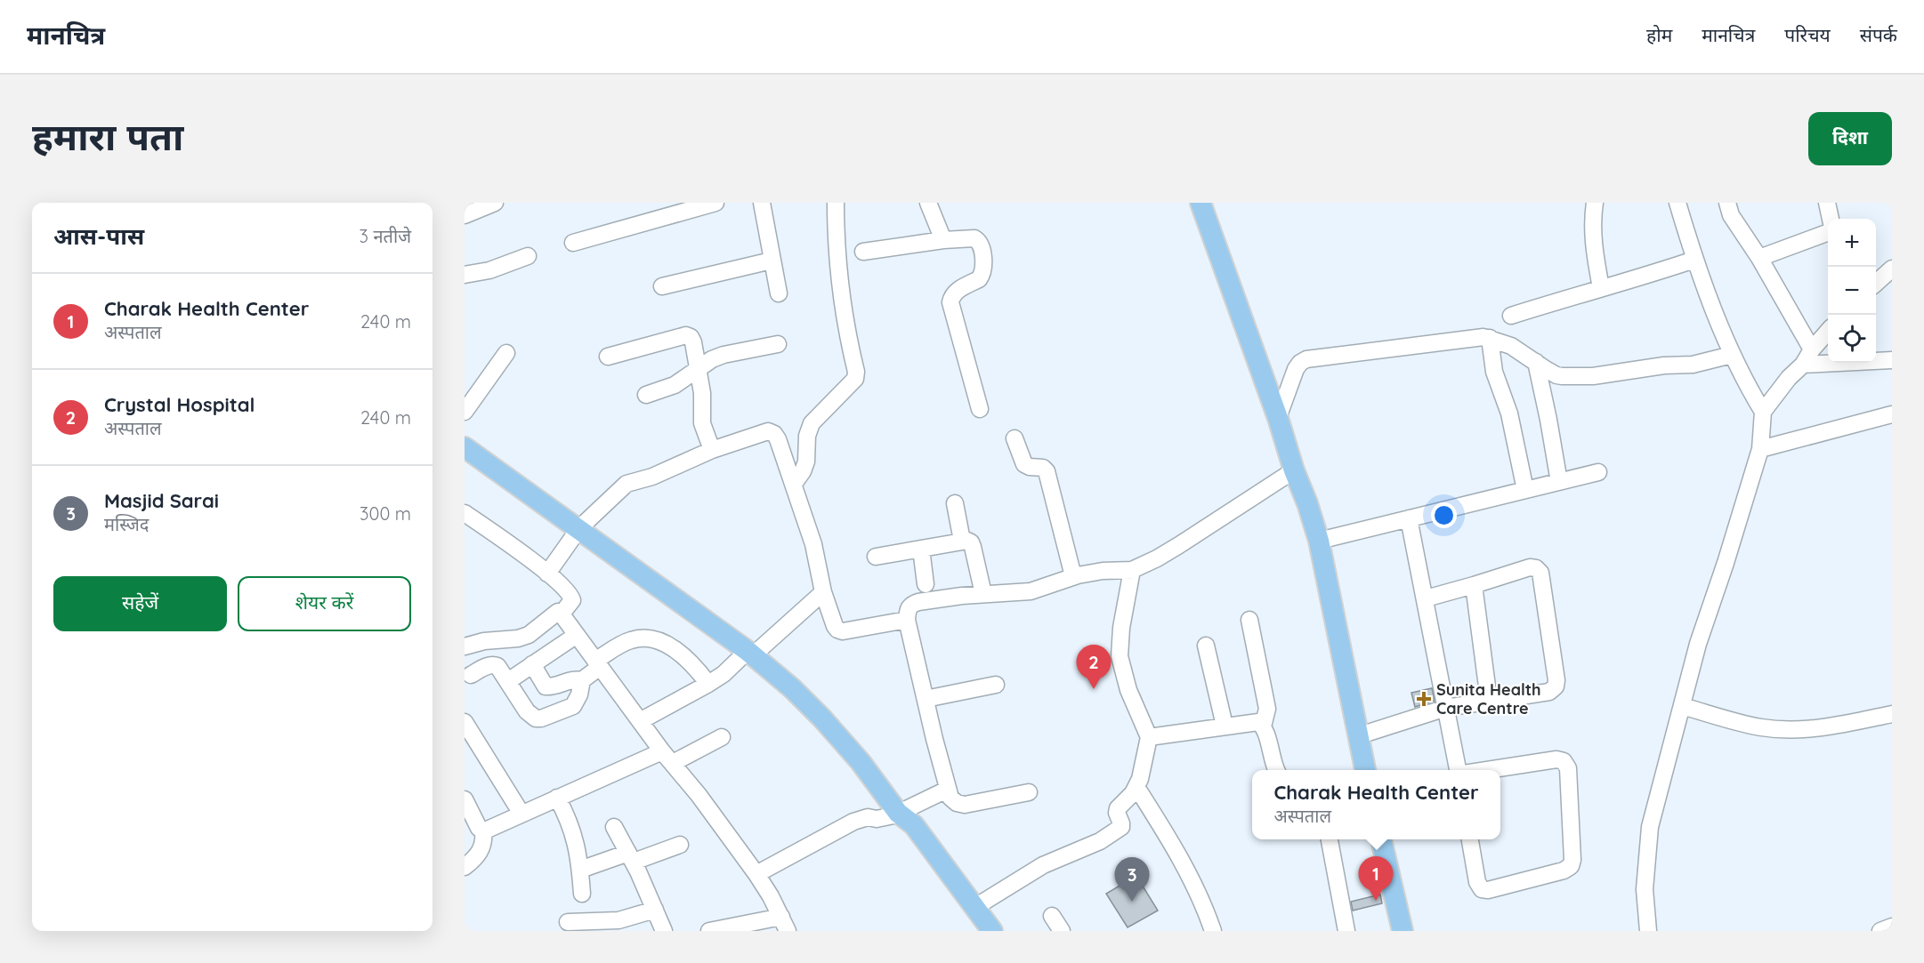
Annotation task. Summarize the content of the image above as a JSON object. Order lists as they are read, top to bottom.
{
  "places": {
    "health": ["Sunita Health Care Centre"]
  },
  "page": {
    "header": "मानचित्र",
    "nav": [
      "होम",
      "मानचित्र",
      "परिचय",
      "संपर्क"
    ],
    "buttons": [
      "दिशा",
      ["सहेजें", "शेयर करें"]
    ],
    "title": "हमारा पता",
    "heading": ["आस-पास", "3 नतीजे"],
    "map_buttons": ["+", "−"],
    "list": [
      {
        "mark": "1",
        "name": "Charak Health Center",
        "note": "अस्पताल",
        "value": "240 m"
      },
      {
        "mark": "2",
        "name": "Crystal Hospital",
        "note": "अस्पताल",
        "value": "240 m"
      },
      {
        "mark": "3",
        "name": "Masjid Sarai",
        "note": "मस्जिद",
        "value": "300 m"
      }
    ],
    "pins": ["2", "1", "3"],
    "popup": ["Charak Health Center", "अस्पताल"]
  }
}
